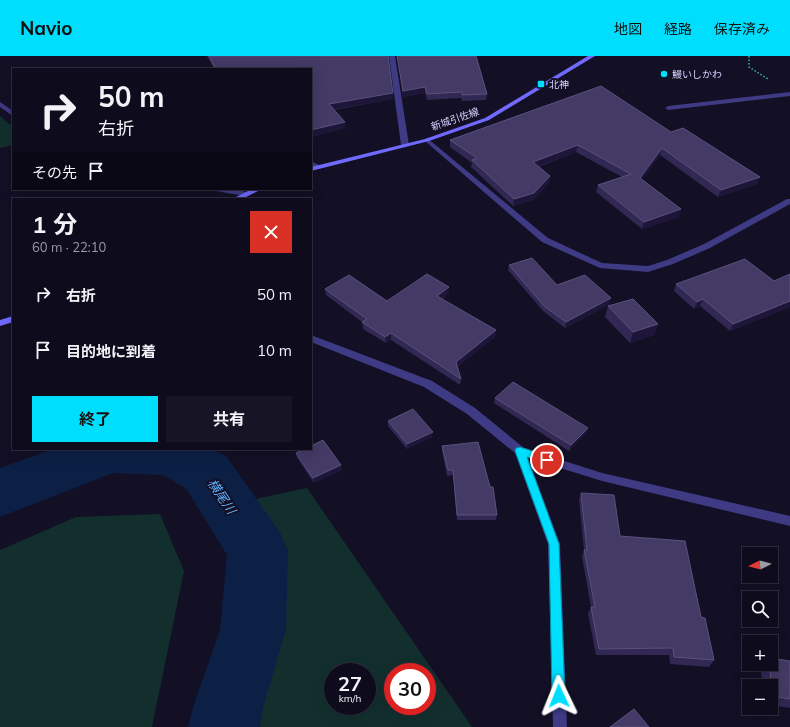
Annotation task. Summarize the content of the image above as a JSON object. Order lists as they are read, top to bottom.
{
  "streets": {
    "main road": ["新城引佐線"]
  },
  "water": ["横尾川"],
  "places": {
    "other": ["鰻いしかわ"],
    "transit": ["北神"]
  },
  "north": "left",
  "page": {
    "header": "Navio",
    "nav": ["地図", "経路", "保存済み"],
    "turn": ["50 m", "右折"],
    "then": "その先",
    "heading": ["1 分", "60 m · 22:10"],
    "list": [
      {
        "name": "右折",
        "value": "50 m"
      },
      {
        "name": "目的地に到着",
        "value": "10 m"
      }
    ],
    "buttons": ["終了", "共有"],
    "map_buttons": ["+", "−"],
    "speed": "27 km/h",
    "limit": "30"
  }
}
